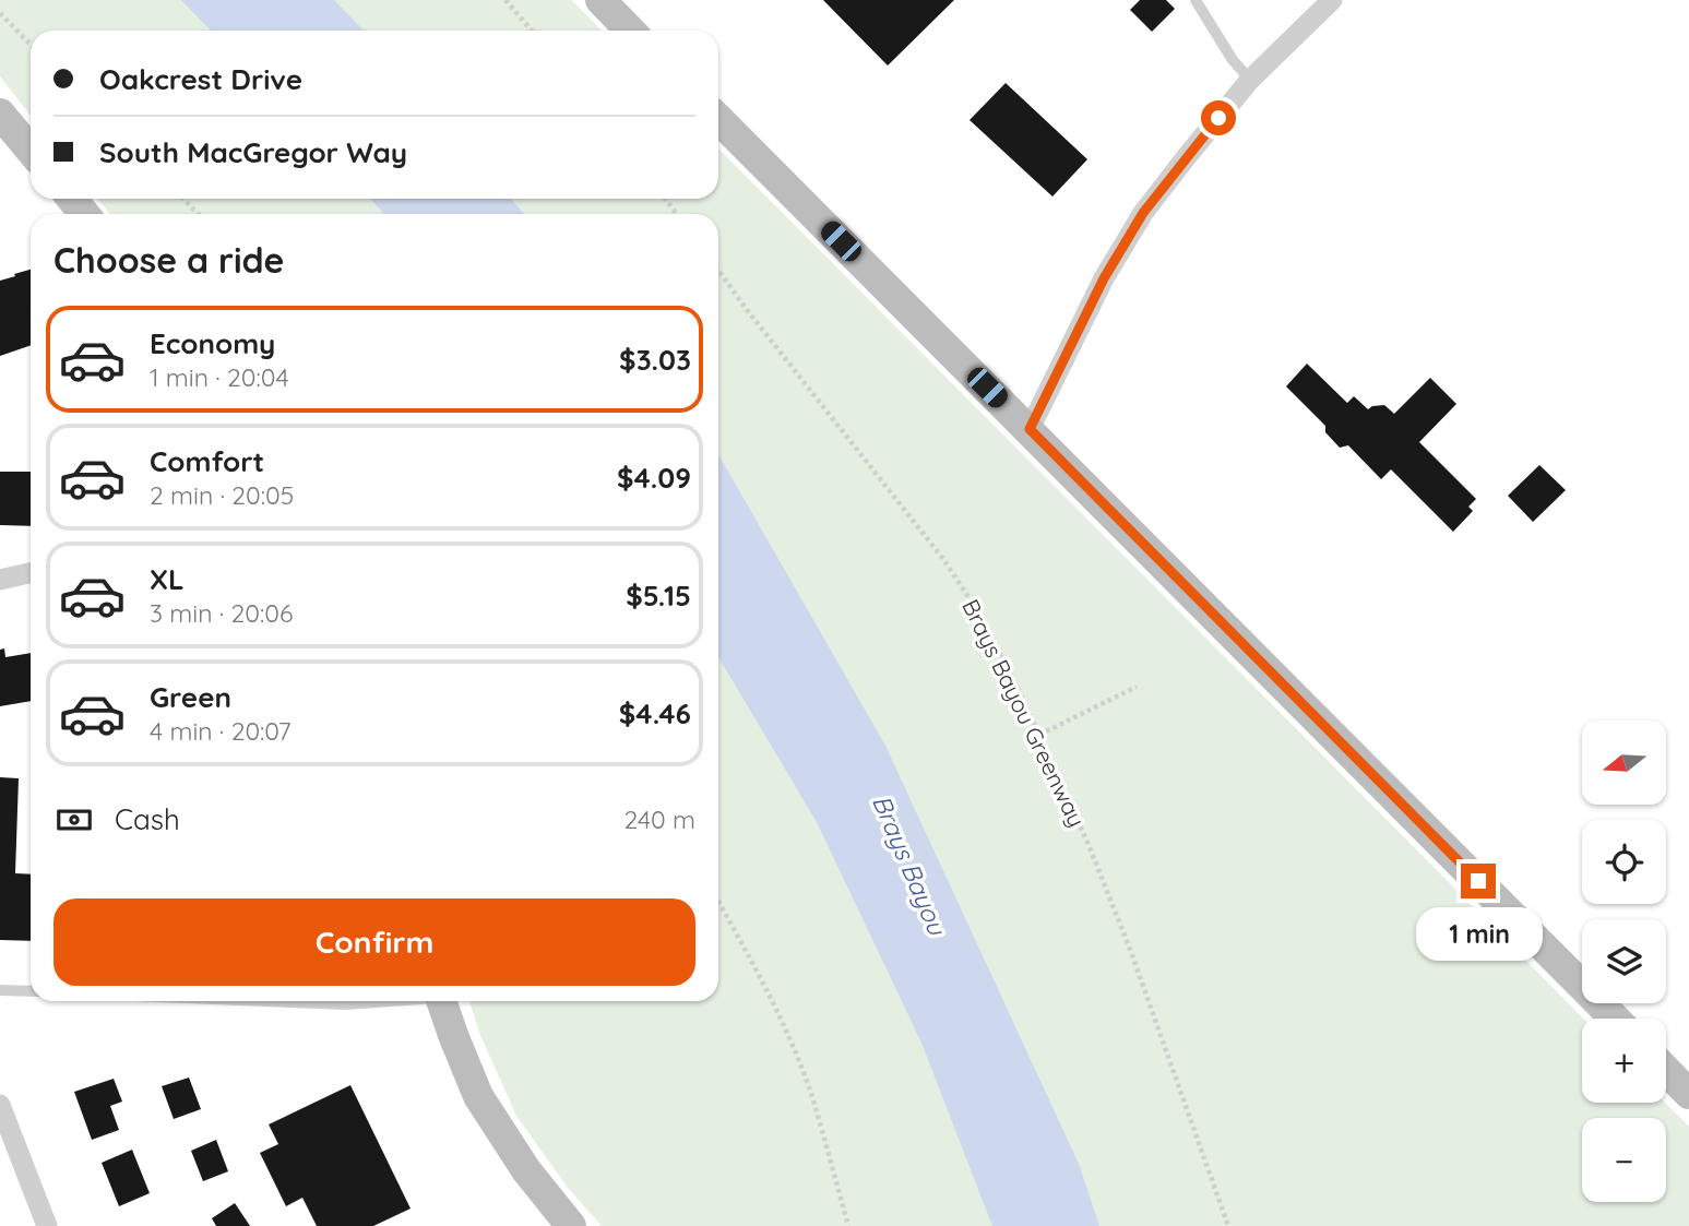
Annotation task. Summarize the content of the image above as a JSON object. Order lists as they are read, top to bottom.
{
  "streets": {
    "path": ["Brays Bayou Greenway"]
  },
  "water": ["Brays Bayou"],
  "north": "left",
  "page": {
    "banner": ["Oakcrest Drive", "South MacGregor Way"],
    "heading": "Choose a ride",
    "list": [
      {
        "name": "Economy",
        "note": "1 min · 20:04",
        "value": "$3.03"
      },
      {
        "name": "Comfort",
        "note": "2 min · 20:05",
        "value": "$4.09"
      },
      {
        "name": "XL",
        "note": "3 min · 20:06",
        "value": "$5.15"
      },
      {
        "name": "Green",
        "note": "4 min · 20:07",
        "value": "$4.46"
      }
    ],
    "map_buttons": ["+", "−"],
    "pay": ["Cash", "240 m"],
    "buttons": "Confirm",
    "bubble": "1 min"
  }
}
